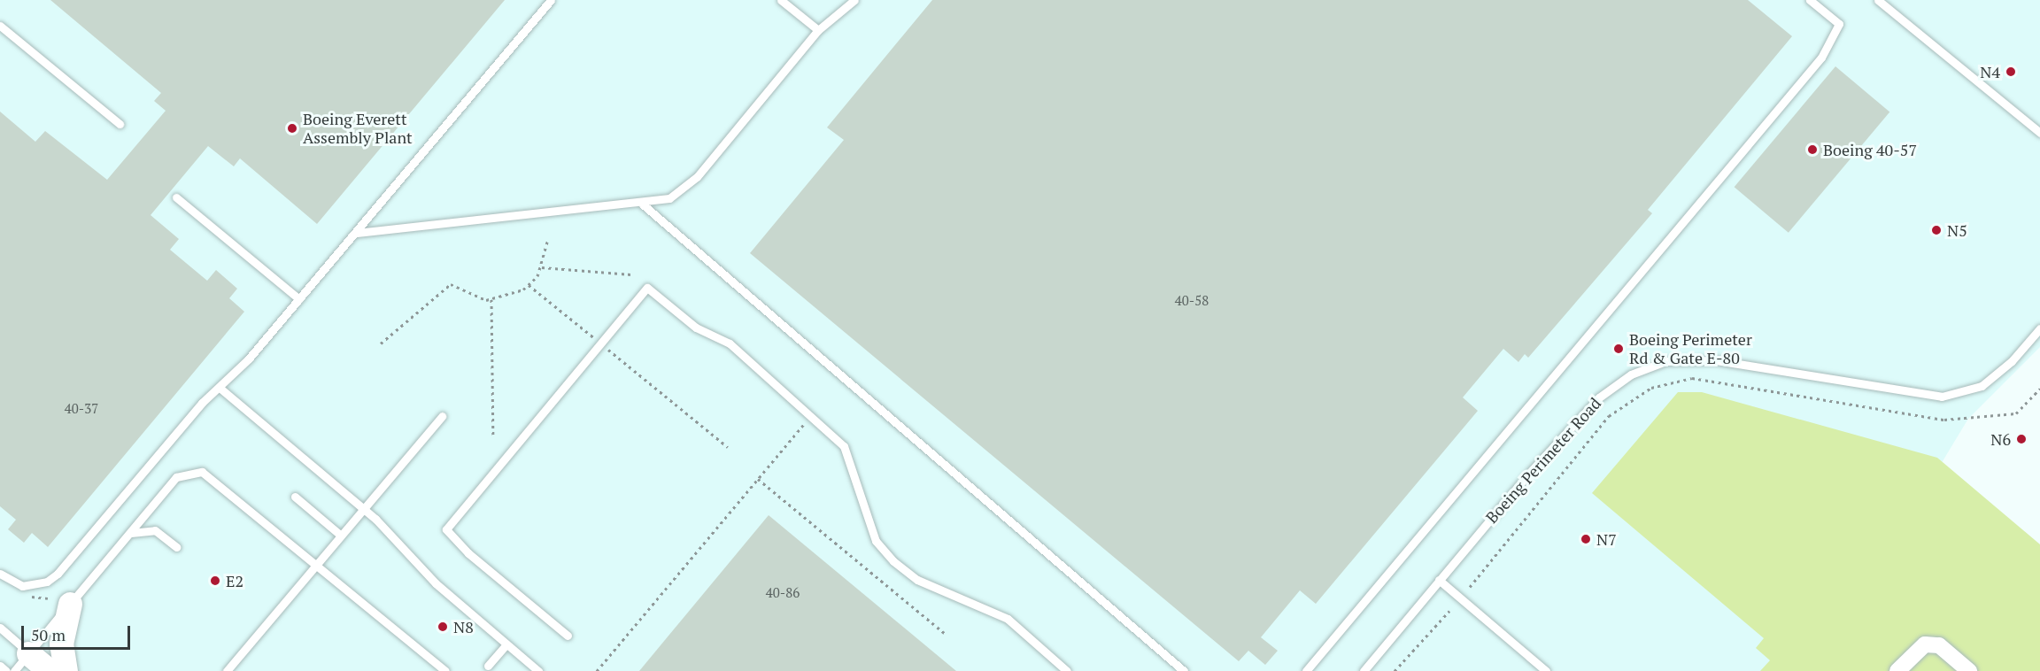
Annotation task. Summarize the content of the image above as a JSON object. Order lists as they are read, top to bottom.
{
  "streets": {
    "lane": ["Boeing Perimeter Road"]
  },
  "places": [
    "N4",
    "Boeing Everett Assembly Plant",
    "Boeing 40-57",
    "N5",
    "Boeing Perimeter Rd & Gate E-80",
    "N6",
    "N7",
    "E2",
    "N8"
  ],
  "house_numbers": ["40-58", "40-37", "40-86"],
  "scale_bar": "50 m"
}
